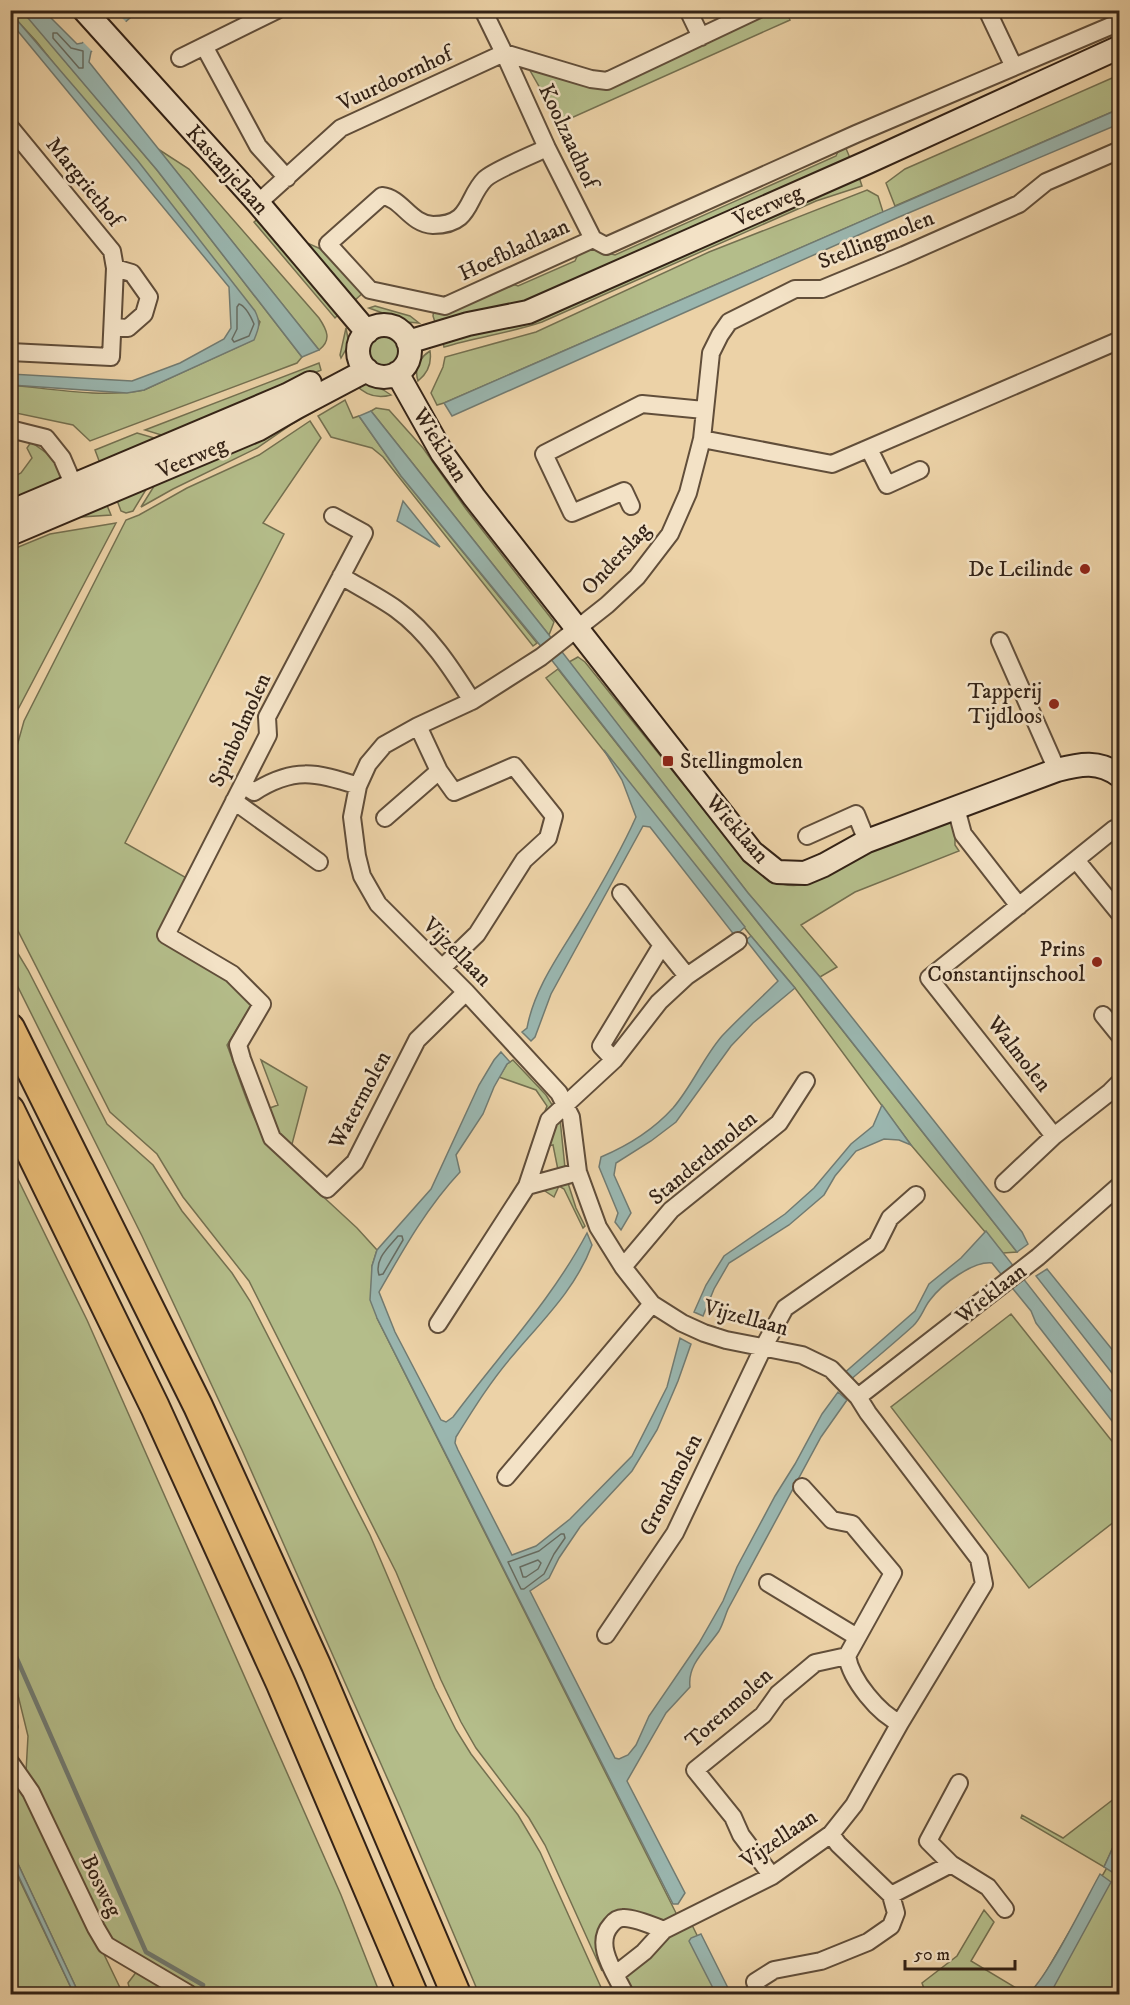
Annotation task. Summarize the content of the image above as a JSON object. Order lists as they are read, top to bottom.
{
  "streets": {
    "street": [
      "Vuurdoornhof",
      "Koolzaadhof",
      "Kastanjelaan",
      "Margriethof",
      "Veerweg",
      "Stellingmolen",
      "Hoefbladlaan",
      "Wieklaan",
      "Onderslag",
      "Spinbolmolen",
      "Vijzellaan",
      "Walmolen",
      "Watermolen",
      "Standerdmolen",
      "Grondmolen",
      "Torenmolen",
      "Bosweg"
    ]
  },
  "crossings": [
    ["Vuurdoornhof", "Koolzaadhof"],
    ["Vuurdoornhof", "Kastanjelaan"],
    ["Koolzaadhof", "Hoefbladlaan"],
    ["Kastanjelaan", "Veerweg"],
    ["Kastanjelaan", "Wieklaan"],
    ["Veerweg", "Wieklaan"],
    ["Stellingmolen", "Onderslag"],
    ["Wieklaan", "Onderslag"],
    ["Wieklaan", "Vijzellaan"],
    ["Onderslag", "Vijzellaan"],
    ["Spinbolmolen", "Watermolen"],
    ["Vijzellaan", "Watermolen"],
    ["Vijzellaan", "Standerdmolen"],
    ["Vijzellaan", "Grondmolen"],
    ["Vijzellaan", "Torenmolen"]
  ],
  "places": {
    "other": ["De Leilinde", "Tapperij Tijdloos", "Prins Constantijnschool"],
    "transit": ["Stellingmolen"]
  },
  "scale_bar": "50 m"
}
